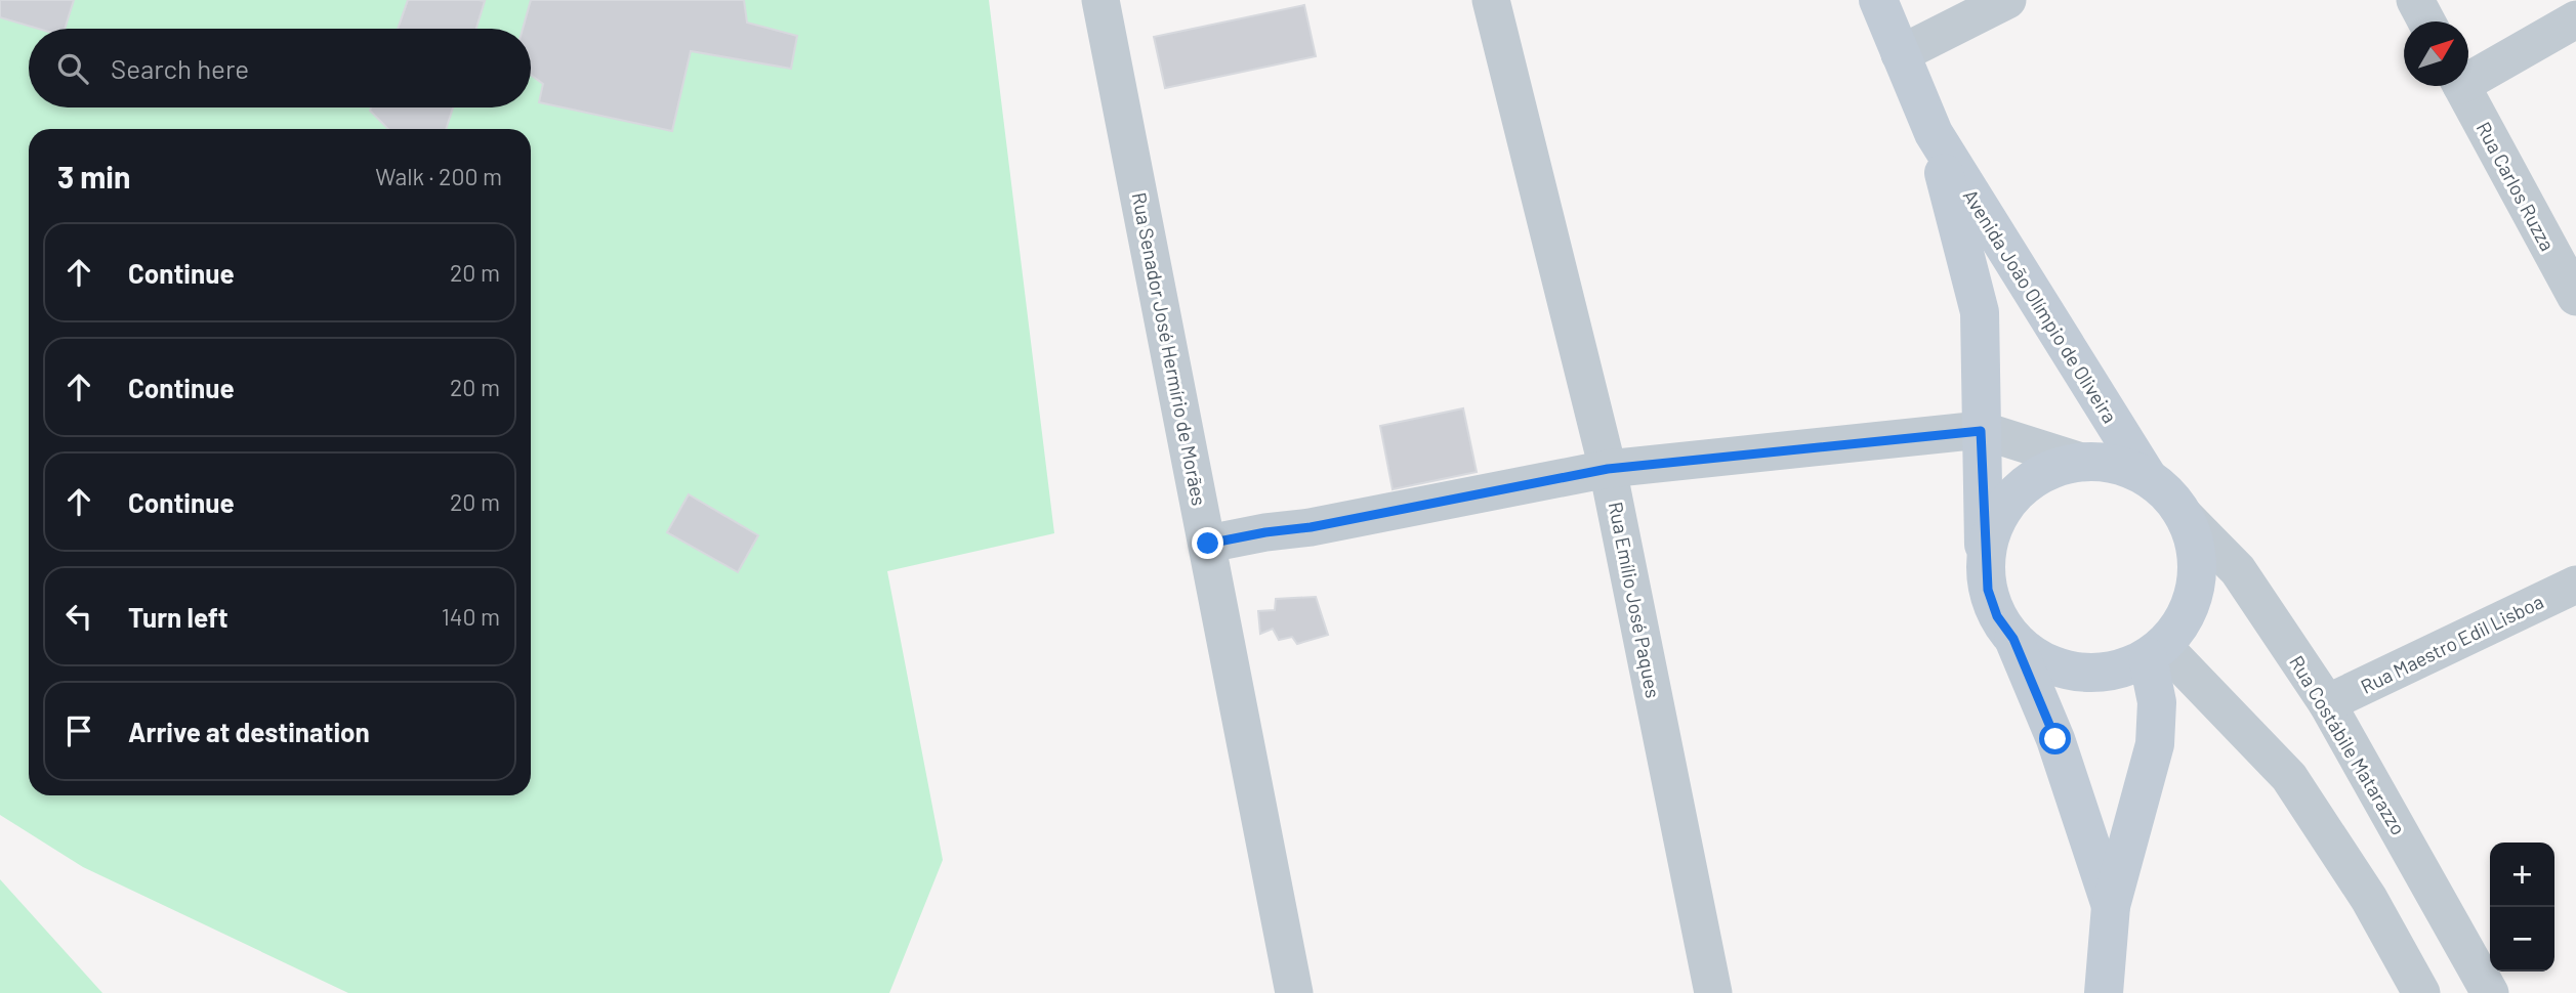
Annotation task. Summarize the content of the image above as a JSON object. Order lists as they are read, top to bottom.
{
  "streets": {
    "main road": ["Avenida João Olímpio de Oliveira"],
    "street": [
      "Rua Carlos Ruzza",
      "Rua Senador José Hermírio de Morães",
      "Rua Emílio José Paques",
      "Rua Maestro Edil Lisboa",
      "Rua Costábile Matarazzo"
    ]
  },
  "crossings": [
    ["Avenida João Olímpio de Oliveira", "Rua Costábile Matarazzo"],
    ["Rua Maestro Edil Lisboa", "Rua Costábile Matarazzo"]
  ],
  "north": "top right",
  "page": {
    "search": "Search here",
    "heading": ["3 min", "Walk · 200 m"],
    "list": [
      ["Continue", "20 m"],
      ["Continue", "20 m"],
      ["Continue", "20 m"],
      ["Turn left", "140 m"],
      "Arrive at destination"
    ],
    "map_buttons": ["+", "−"]
  }
}
